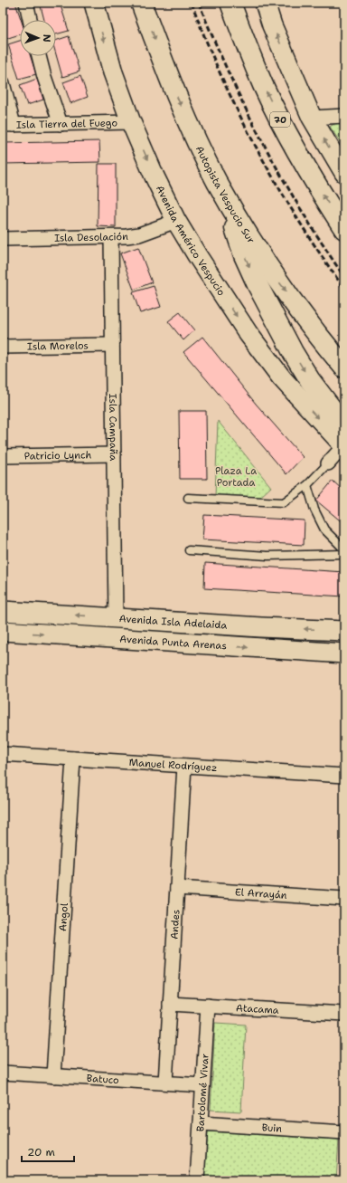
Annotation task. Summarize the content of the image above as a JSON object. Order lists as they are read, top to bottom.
{
  "streets": {
    "highway": ["70", "Autopista Vespucio Sur"],
    "main road": ["Avenida Américo Vespucio", "Avenida Isla Adelaida", "Avenida Punta Arenas"],
    "street": [
      "Isla Tierra del Fuego",
      "Isla Desolación",
      "Isla Morelos",
      "Isla Campaña",
      "Patricio Lynch",
      "Manuel Rodríguez",
      "El Arrayán",
      "Angol",
      "Andes",
      "Atacama",
      "Batuco",
      "Bartolomé Vivar",
      "Buin"
    ]
  },
  "crossings": [
    ["Isla Tierra del Fuego", "Avenida Américo Vespucio"],
    ["Isla Desolación", "Avenida Américo Vespucio"],
    ["Isla Desolación", "Isla Campaña"],
    ["Isla Morelos", "Isla Campaña"],
    ["Isla Campaña", "Patricio Lynch"],
    ["Isla Campaña", "Avenida Isla Adelaida"],
    ["Manuel Rodríguez", "Angol"],
    ["Manuel Rodríguez", "Andes"],
    ["El Arrayán", "Andes"],
    ["Angol", "Batuco"],
    ["Andes", "Atacama"],
    ["Andes", "Batuco"],
    ["Atacama", "Bartolomé Vivar"],
    ["Batuco", "Bartolomé Vivar"],
    ["Bartolomé Vivar", "Buin"]
  ],
  "one_way": ["Avenida Isla Adelaida", "Avenida Punta Arenas"],
  "parks": ["Plaza La Portada"],
  "scale_bar": "20 m",
  "north": "right"
}
